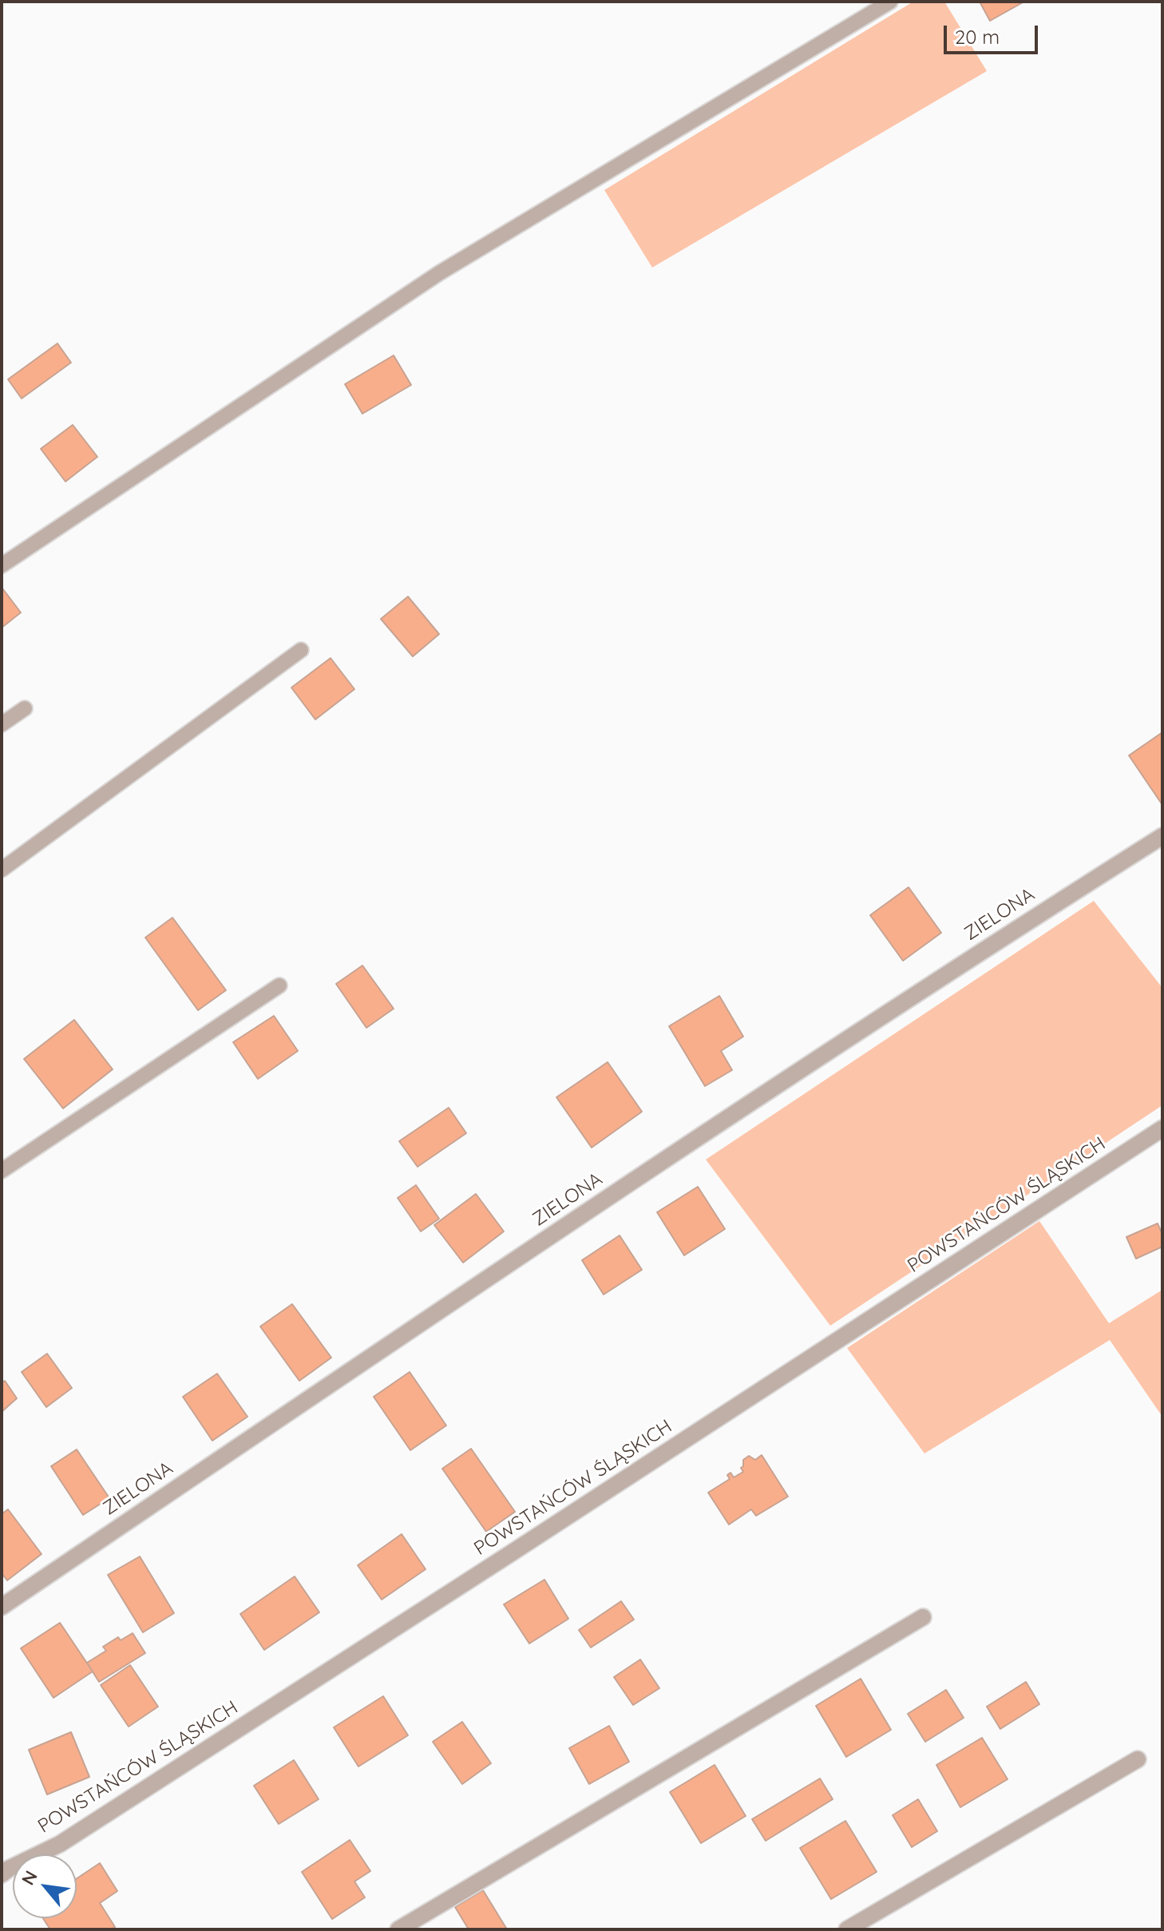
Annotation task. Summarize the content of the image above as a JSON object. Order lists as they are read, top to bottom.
{
  "streets": {
    "street": ["ZIELONA", "POWSTAŃCÓW ŚLĄSKICH"]
  },
  "scale_bar": "20 m",
  "north": "top left"
}
